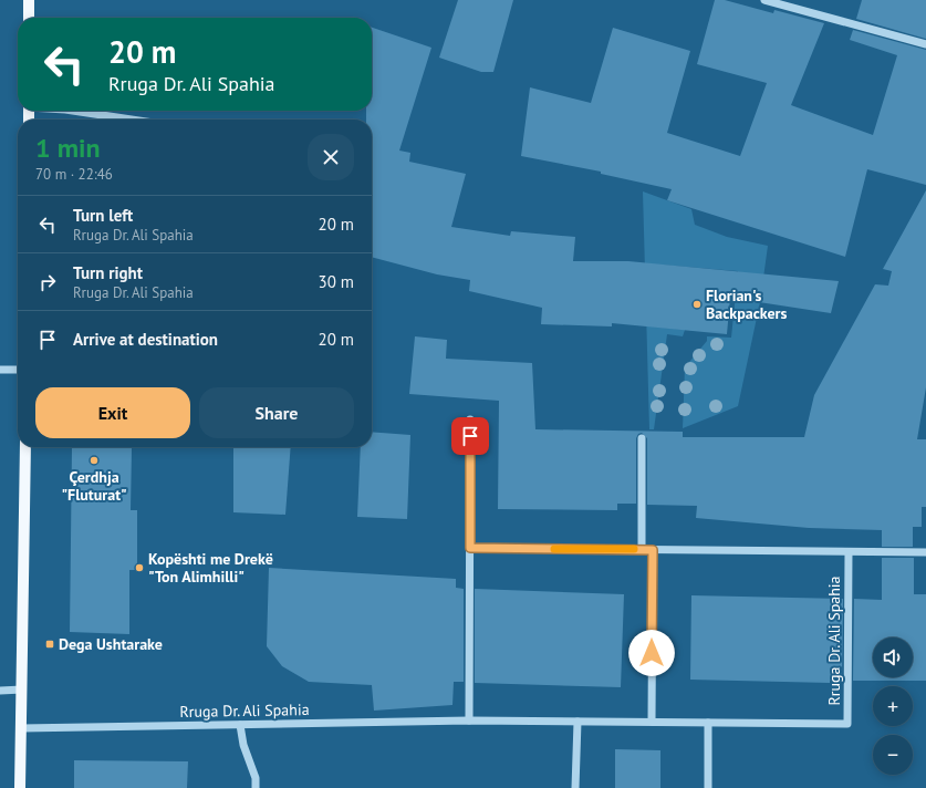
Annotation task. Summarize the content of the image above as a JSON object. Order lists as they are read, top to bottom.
{
  "streets": {
    "street": ["Rruga Dr. Ali Spahia"]
  },
  "places": {
    "other": ["Florian's Backpackers", "Çerdhja \"Fluturat\"", "Kopështi me Drekë \"Ton Alimhilli\""],
    "transit": ["Dega Ushtarake"]
  },
  "page": {
    "turn": ["20 m", "Rruga Dr. Ali Spahia"],
    "heading": ["1 min", "70 m · 22:46"],
    "list": [
      {
        "name": "Turn left",
        "note": "Rruga Dr. Ali Spahia",
        "value": "20 m"
      },
      {
        "name": "Turn right",
        "note": "Rruga Dr. Ali Spahia",
        "value": "30 m"
      },
      {
        "name": "Arrive at destination",
        "value": "20 m"
      }
    ],
    "buttons": ["Exit", "Share"],
    "map_buttons": ["+", "−"]
  }
}
